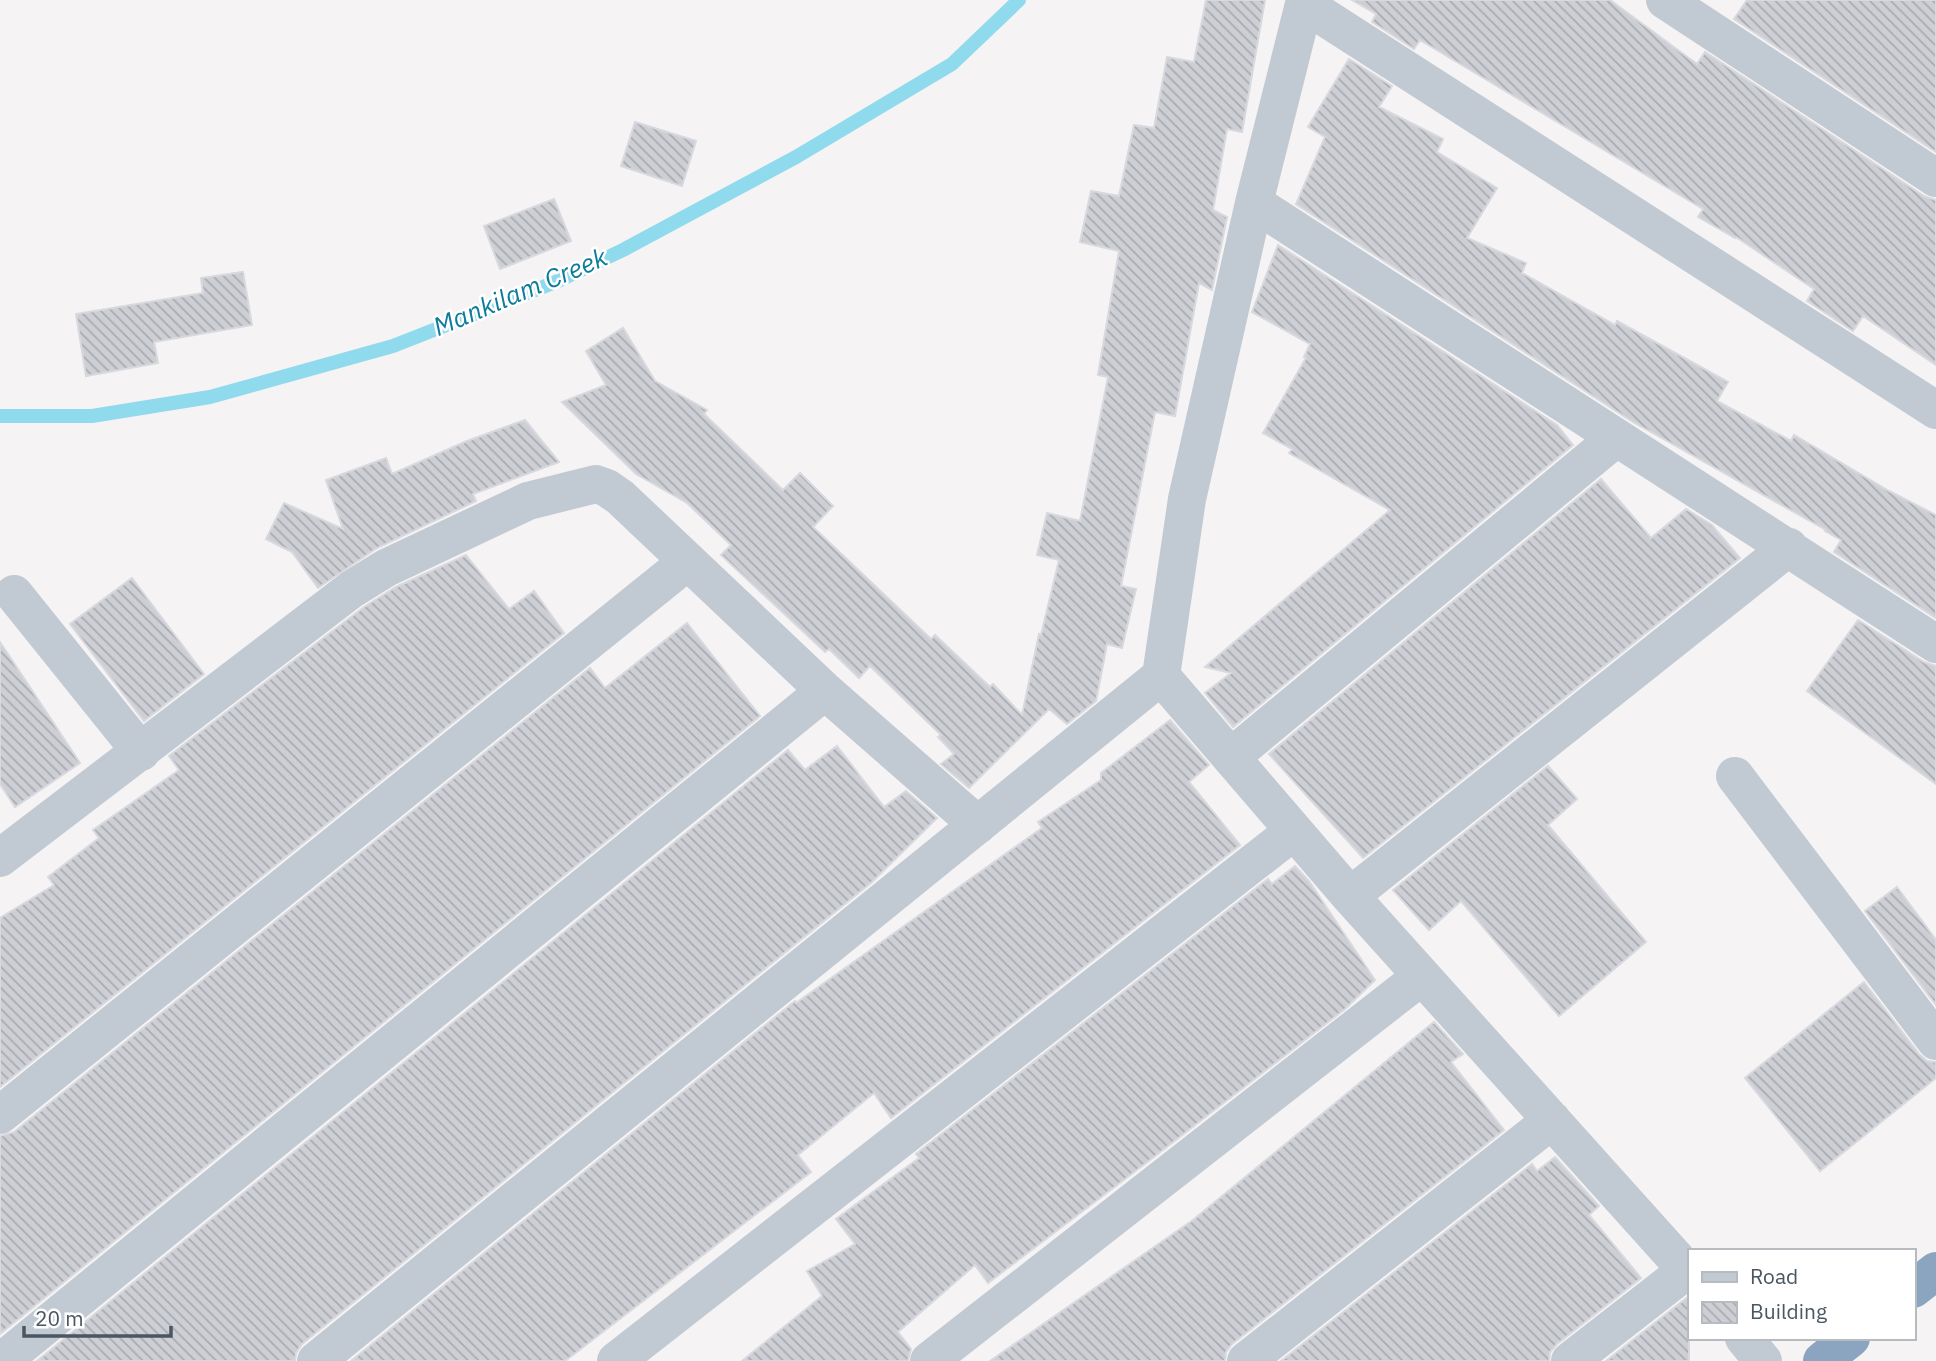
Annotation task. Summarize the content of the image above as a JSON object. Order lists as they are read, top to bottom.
{
  "water": ["Mankilam Creek"],
  "legend": ["Road", "Building"],
  "scale_bar": "20 m"
}
